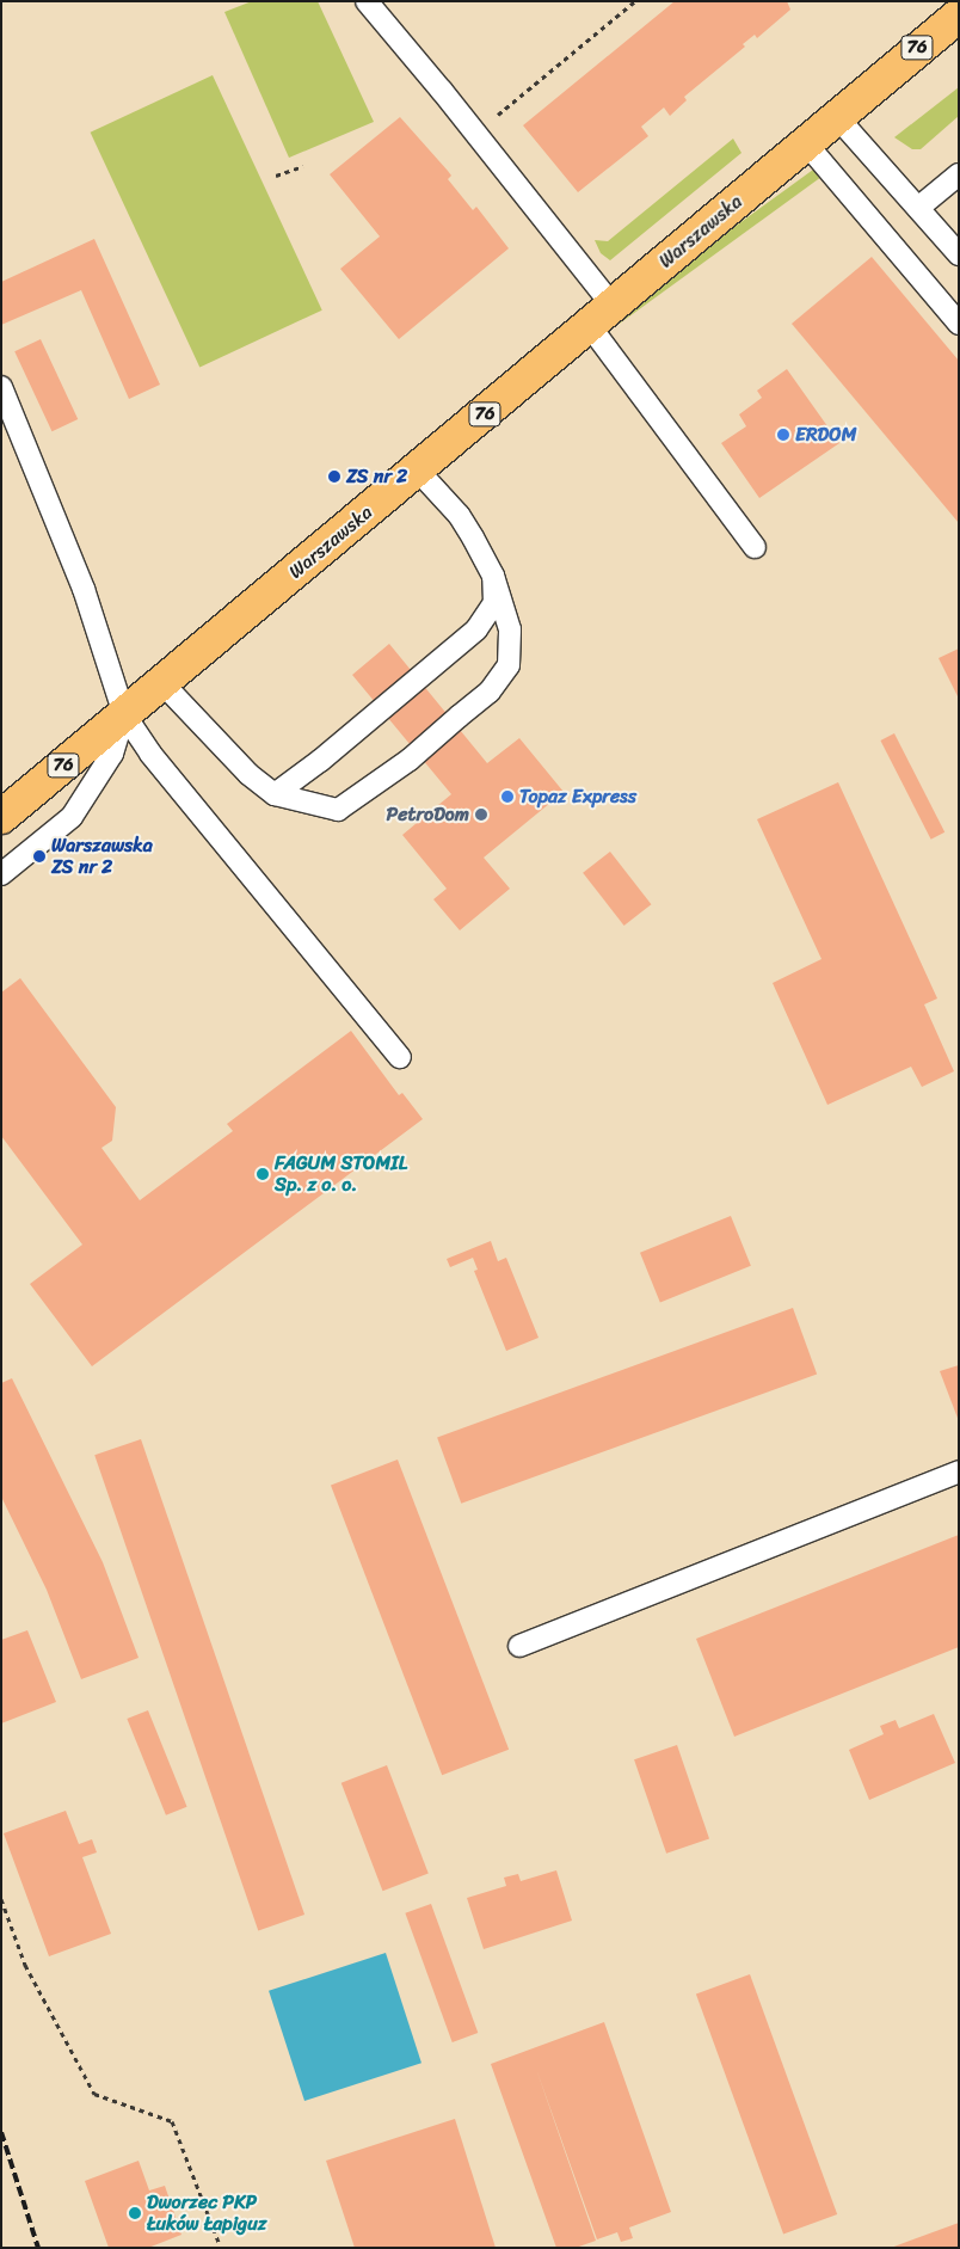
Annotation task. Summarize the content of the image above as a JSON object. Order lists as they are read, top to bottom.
{
  "streets": {
    "main road": ["76", "Warszawska"]
  },
  "places": [
    "ERDOM",
    "ZS nr 2",
    "Topaz Express",
    "PetroDom",
    "Warszawska ZS nr 2",
    "FAGUM STOMIL Sp. z o. o.",
    "Dworzec PKP Łuków Łapiguz"
  ]
}
